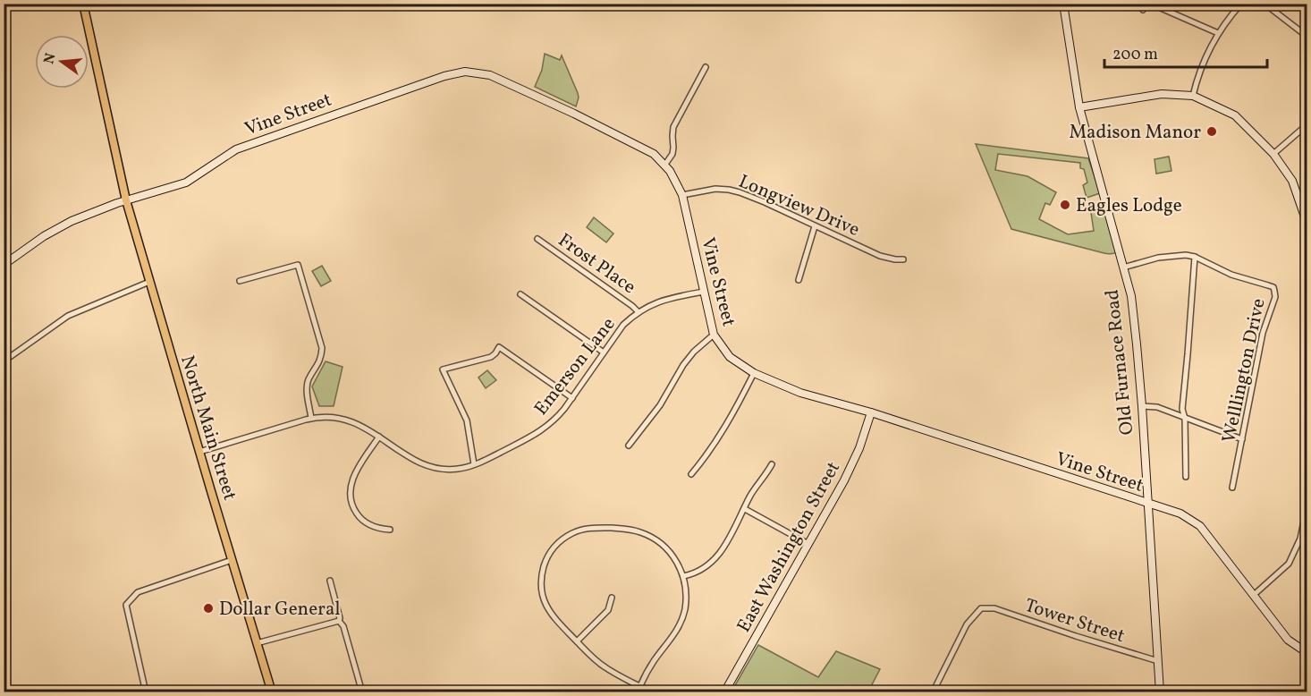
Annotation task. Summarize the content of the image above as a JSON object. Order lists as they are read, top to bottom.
{
  "streets": {
    "main road": [
      "Vine Street",
      "Old Furnace Road",
      "North Main Street",
      "East Washington Street"
    ],
    "street": [
      "Longview Drive",
      "Frost Place",
      "Emerson Lane",
      "Welllington Drive",
      "Tower Street"
    ]
  },
  "crossings": [
    ["Vine Street", "Longview Drive"],
    ["Vine Street", "Old Furnace Road"],
    ["Vine Street", "Emerson Lane"],
    ["Vine Street", "North Main Street"],
    ["Vine Street", "East Washington Street"],
    ["Frost Place", "Emerson Lane"],
    ["Old Furnace Road", "Welllington Drive"],
    ["Old Furnace Road", "Tower Street"],
    ["Emerson Lane", "North Main Street"]
  ],
  "places": ["Madison Manor", "Eagles Lodge", "Dollar General"],
  "scale_bar": "200 m",
  "north": "left"
}
